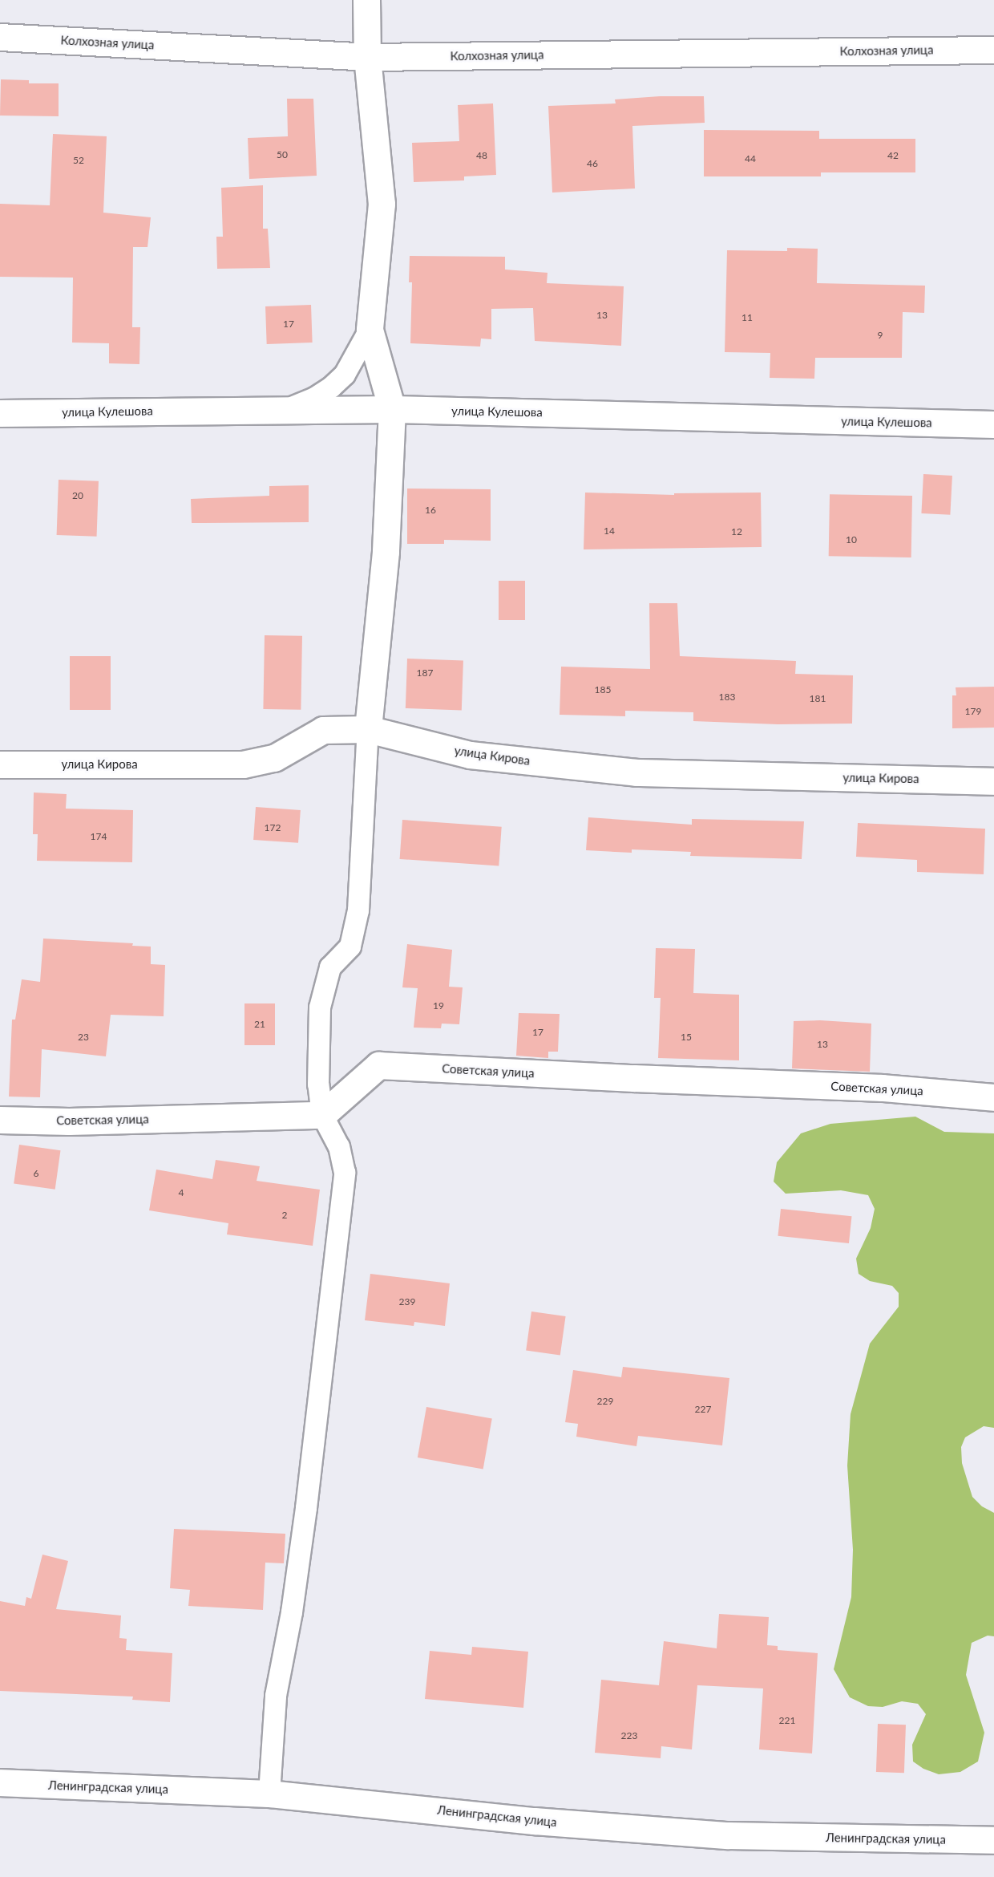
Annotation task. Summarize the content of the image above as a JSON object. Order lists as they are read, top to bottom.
{
  "streets": {
    "street": [
      "Колхозная улица",
      "улица Кулешова",
      "улица Кирова",
      "Советская улица",
      "Ленинградская улица"
    ]
  },
  "house_numbers": [
    "50",
    "48",
    "42",
    "44",
    "52",
    "46",
    "13",
    "11",
    "17",
    "9",
    "20",
    "16",
    "14",
    "12",
    "10",
    "187",
    "185",
    "183",
    "181",
    "179",
    "172",
    "174",
    "19",
    "21",
    "17",
    "23",
    "15",
    "13",
    "6",
    "4",
    "2",
    "239",
    "229",
    "227",
    "221",
    "223"
  ]
}
